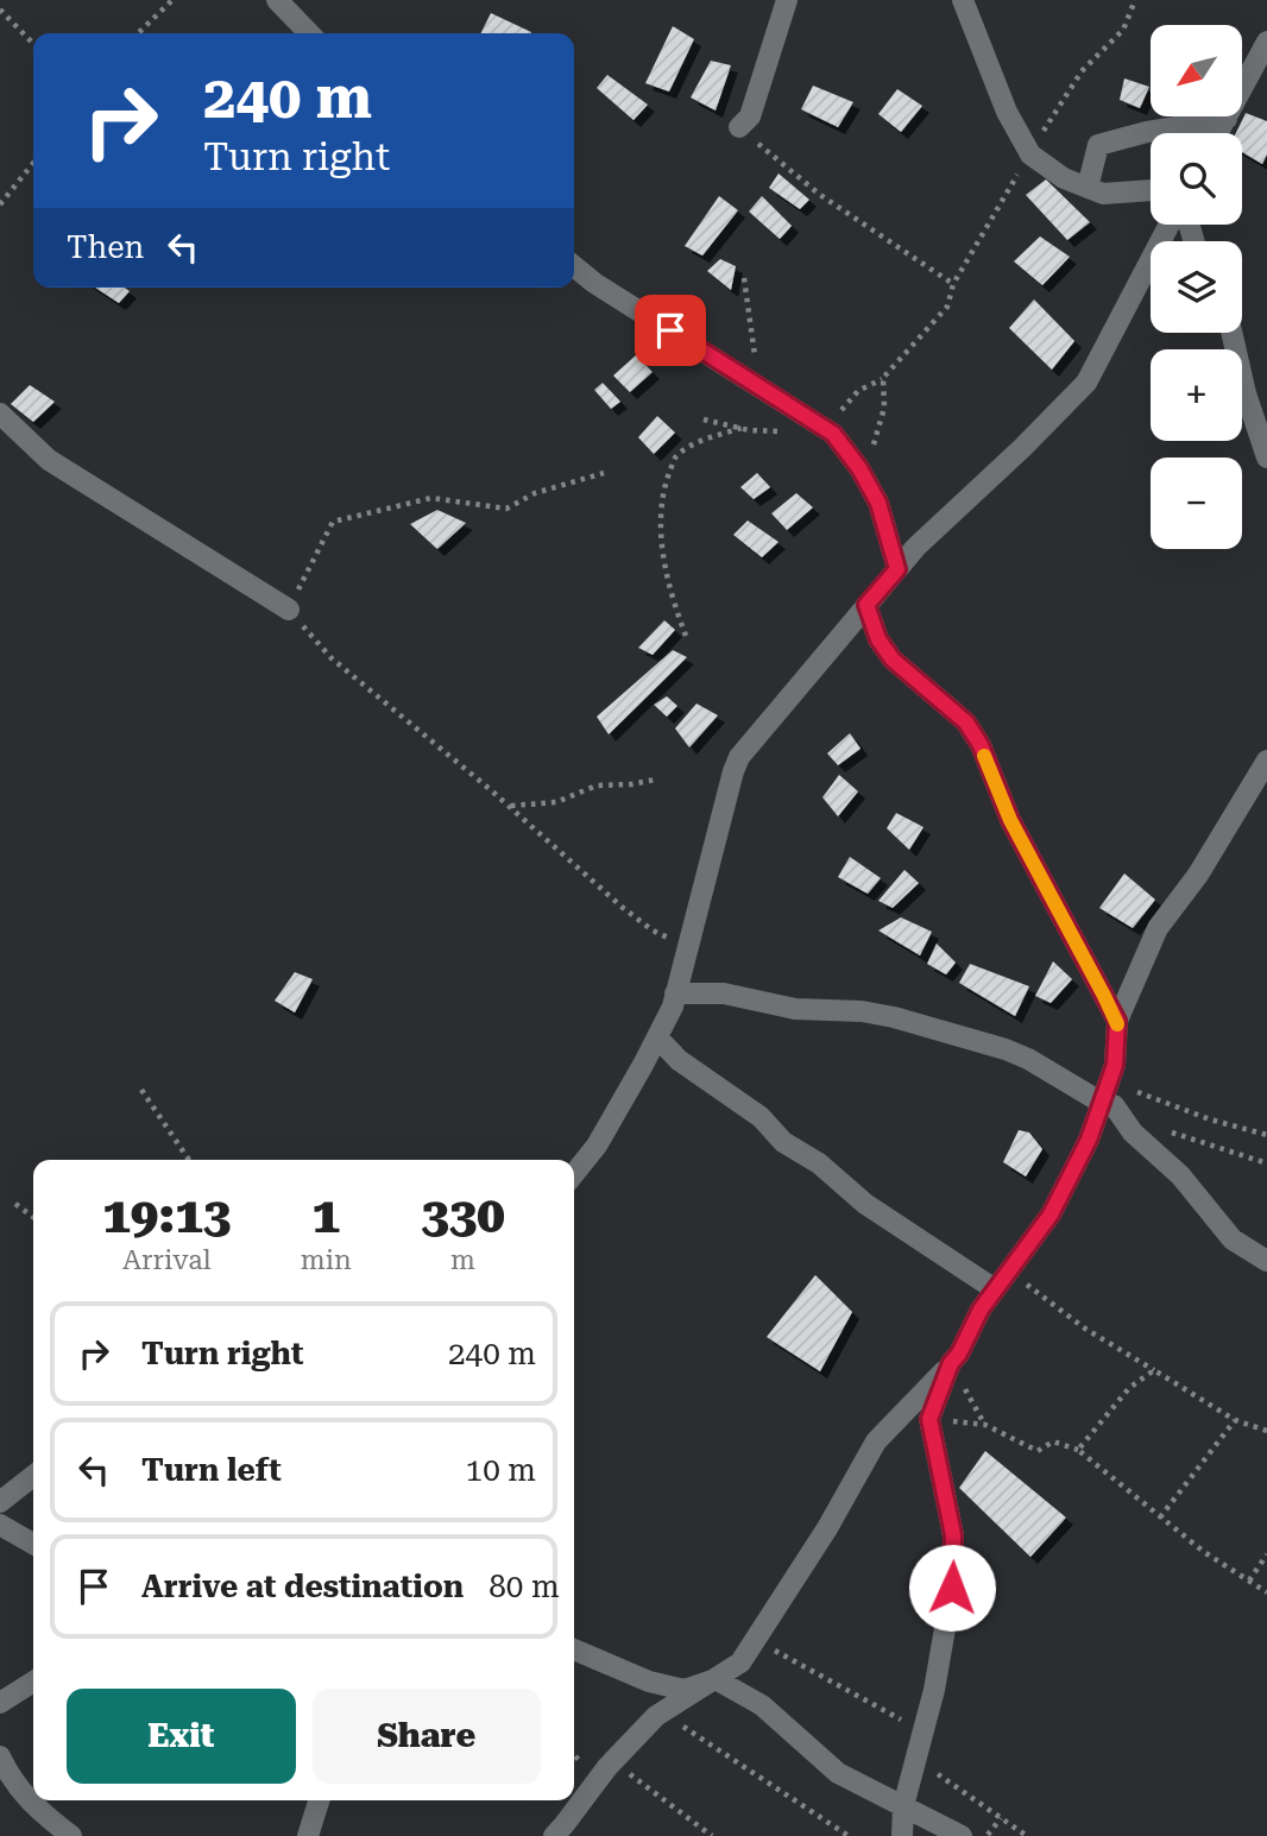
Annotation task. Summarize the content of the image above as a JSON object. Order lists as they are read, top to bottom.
{
  "north": "bottom left",
  "page": {
    "map_buttons": ["+", "−"],
    "turn": ["240 m", "Turn right"],
    "then": "Then",
    "eta": [
      "19:13",
      "Arrival",
      "1",
      "min",
      "330",
      "m"
    ],
    "list": [
      {
        "name": "Turn right",
        "value": "240 m"
      },
      {
        "name": "Turn left",
        "value": "10 m"
      },
      {
        "name": "Arrive at destination",
        "value": "80 m"
      }
    ],
    "buttons": ["Exit", "Share"]
  }
}
